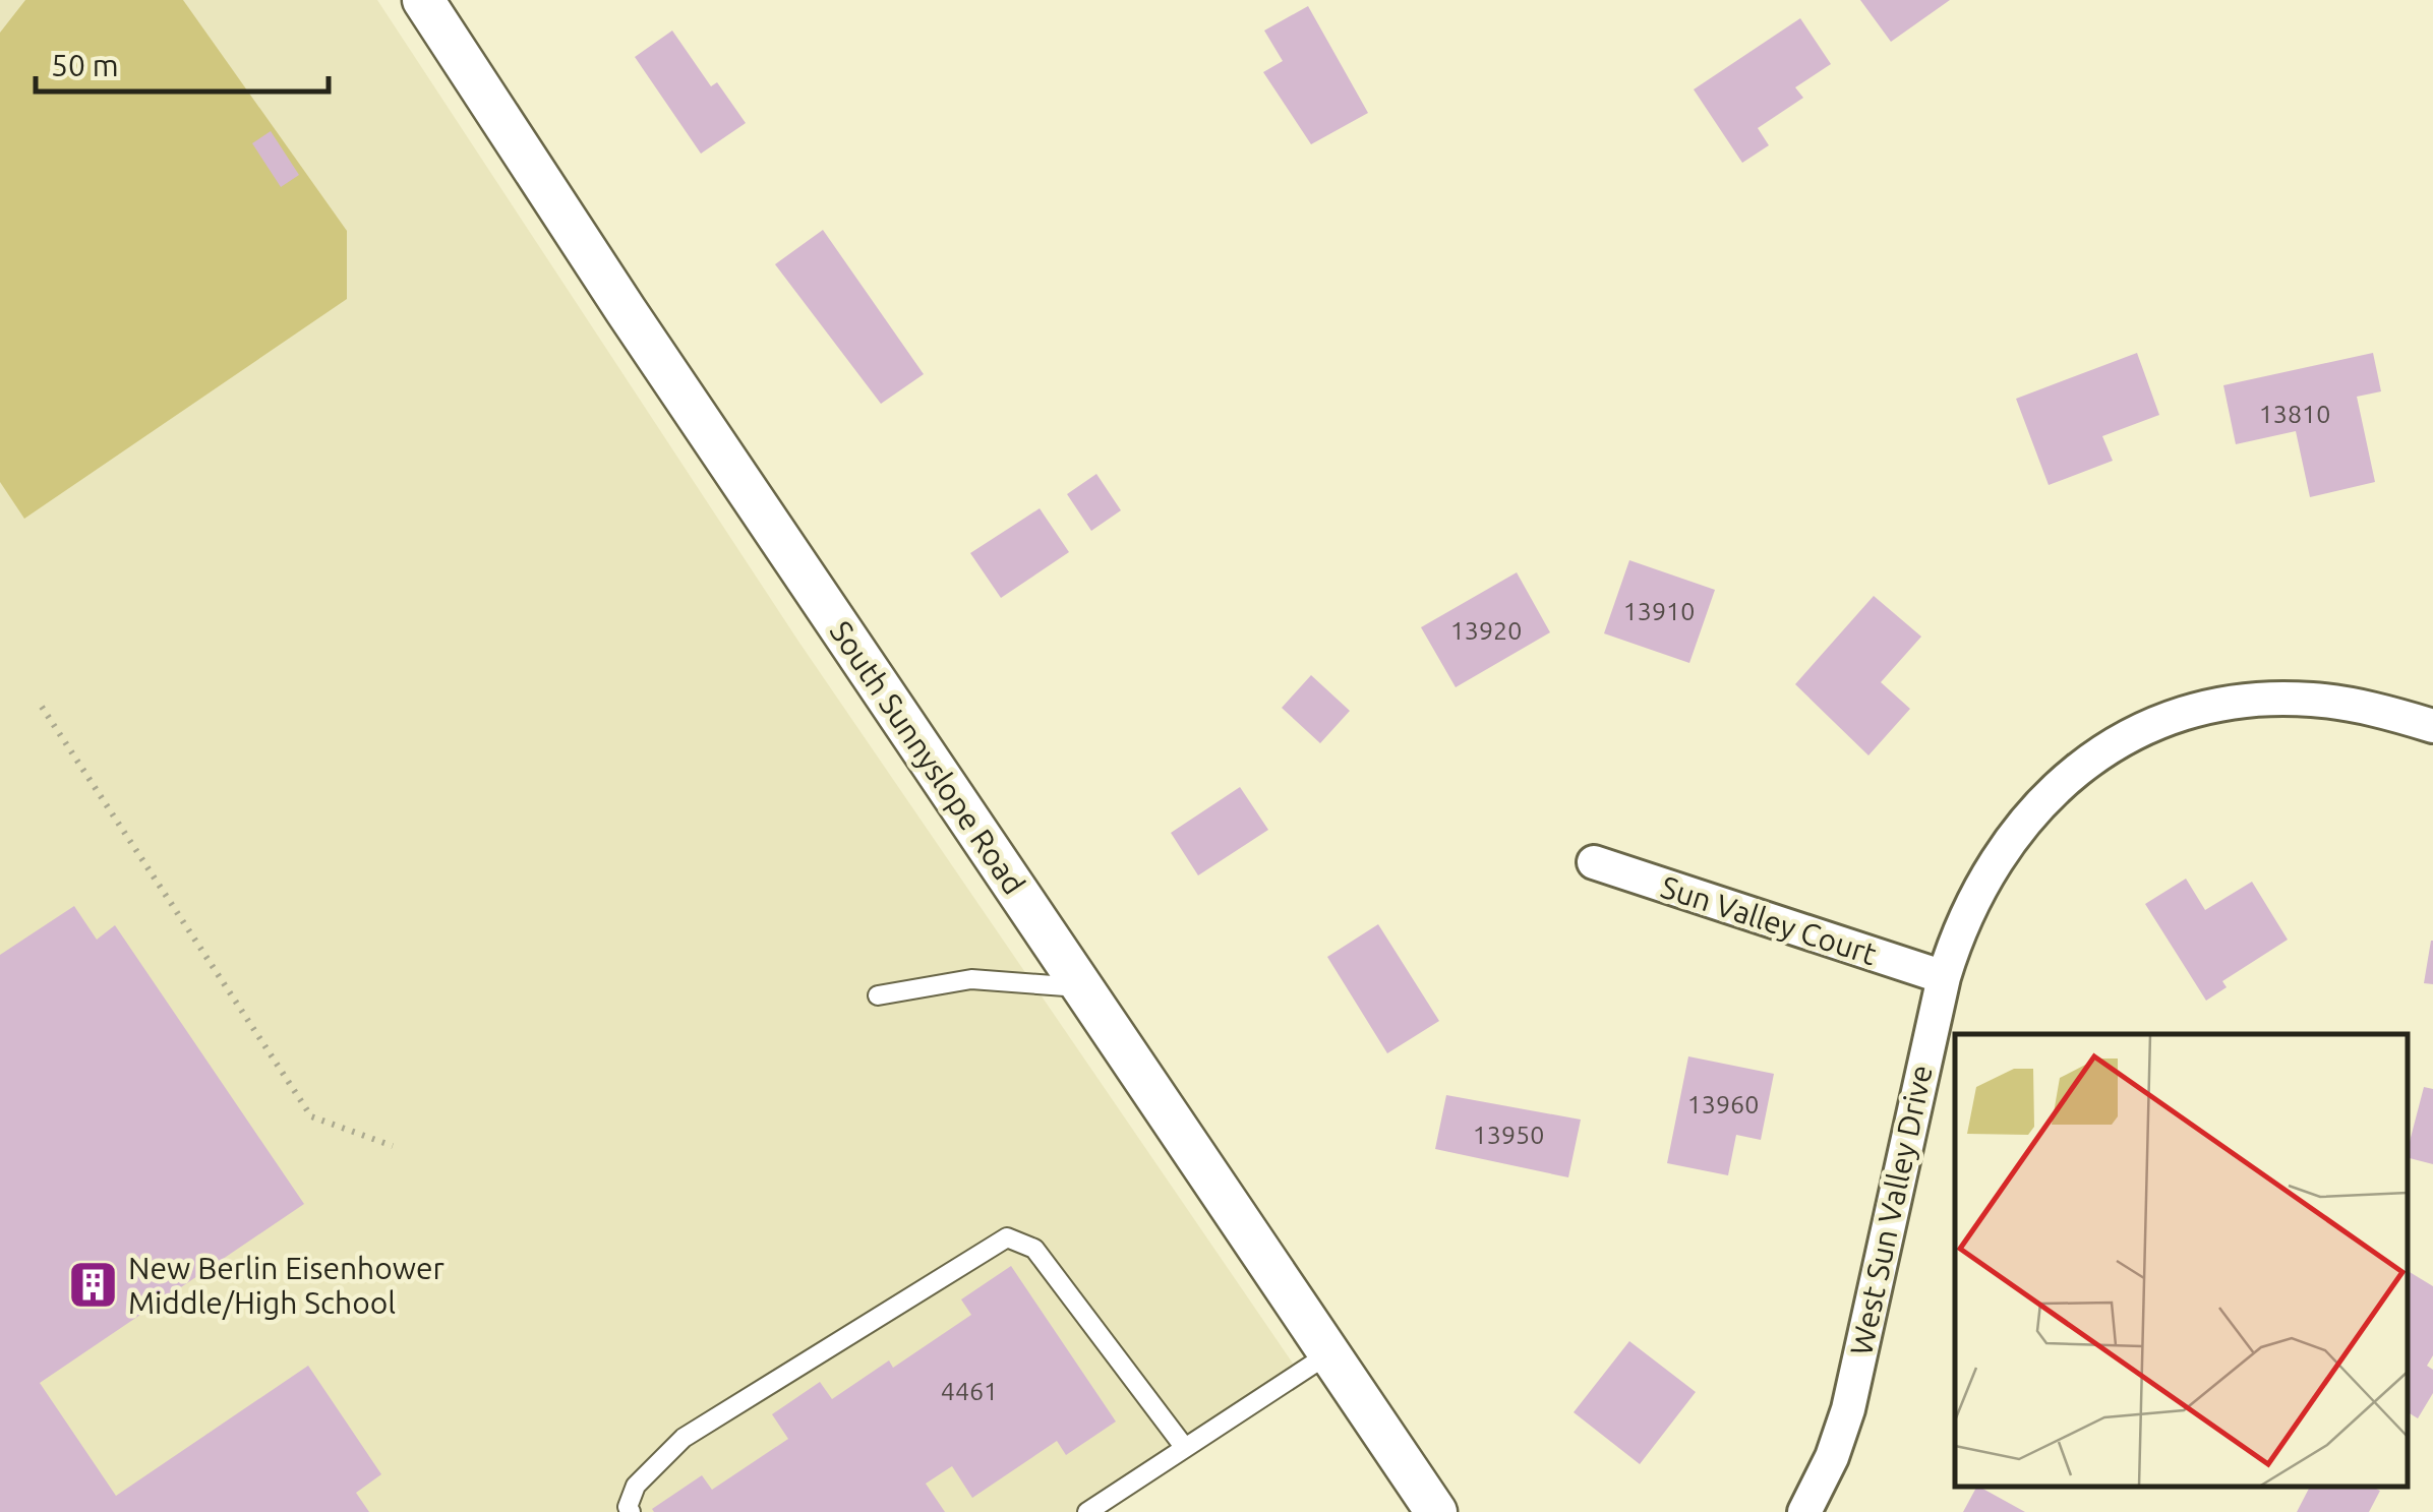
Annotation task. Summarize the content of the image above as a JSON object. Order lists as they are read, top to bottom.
{
  "streets": {
    "street": ["South Sunnyslope Road", "Sun Valley Court", "West Sun Valley Drive"]
  },
  "crossings": [
    ["Sun Valley Court", "West Sun Valley Drive"]
  ],
  "places": {
    "building": ["New Berlin Eisenhower Middle/High School"]
  },
  "house_numbers": [
    "13810",
    "13910",
    "13920",
    "13960",
    "13950",
    "4461"
  ],
  "scale_bar": "50 m"
}
